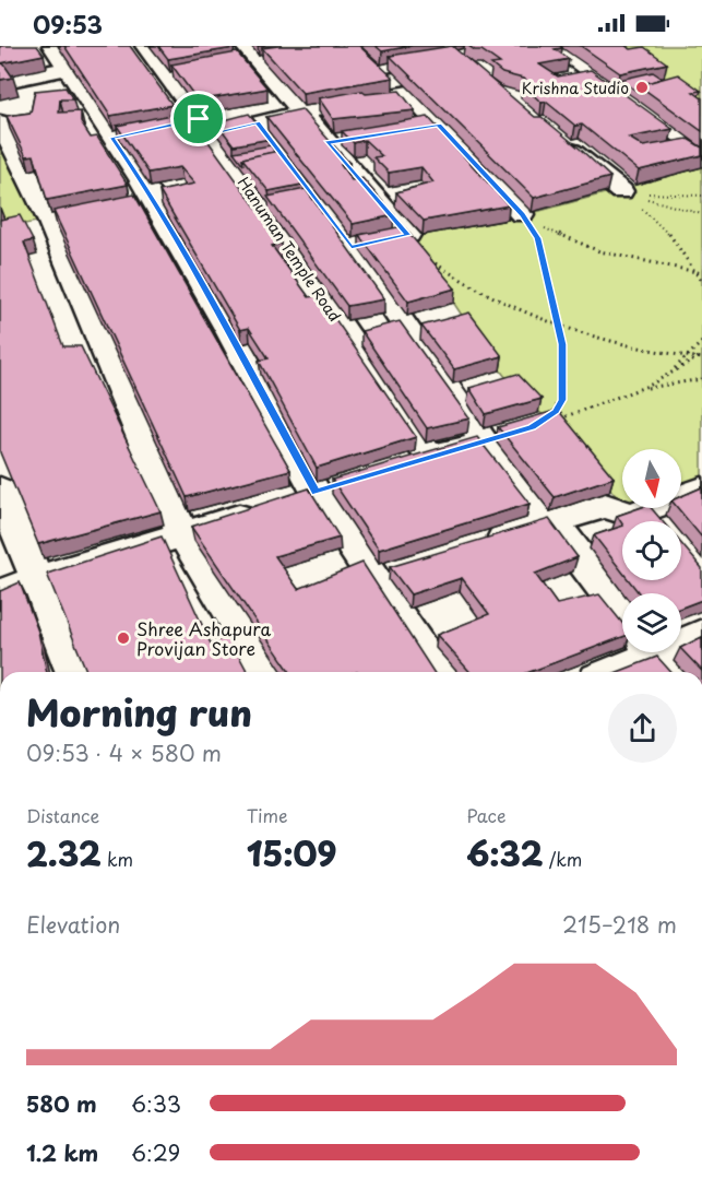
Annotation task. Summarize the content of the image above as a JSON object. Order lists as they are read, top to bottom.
{
  "streets": {
    "street": ["Hanuman Temple Road"]
  },
  "places": ["Krishna Studio", "Shree Ashapura Provijan Store"],
  "north": "bottom",
  "page": {
    "status": "09:53",
    "heading": ["Morning run", "09:53 · 4 × 580 m"],
    "stats": [
      ["Distance", "2.32 km"],
      ["Time", "15:09"],
      ["Pace", "6:32 /km"]
    ],
    "chart": ["Elevation", "215–218 m"],
    "list": [
      {
        "name": "580 m",
        "note": "6:33"
      },
      {
        "name": "1.2 km",
        "note": "6:29"
      }
    ]
  }
}
